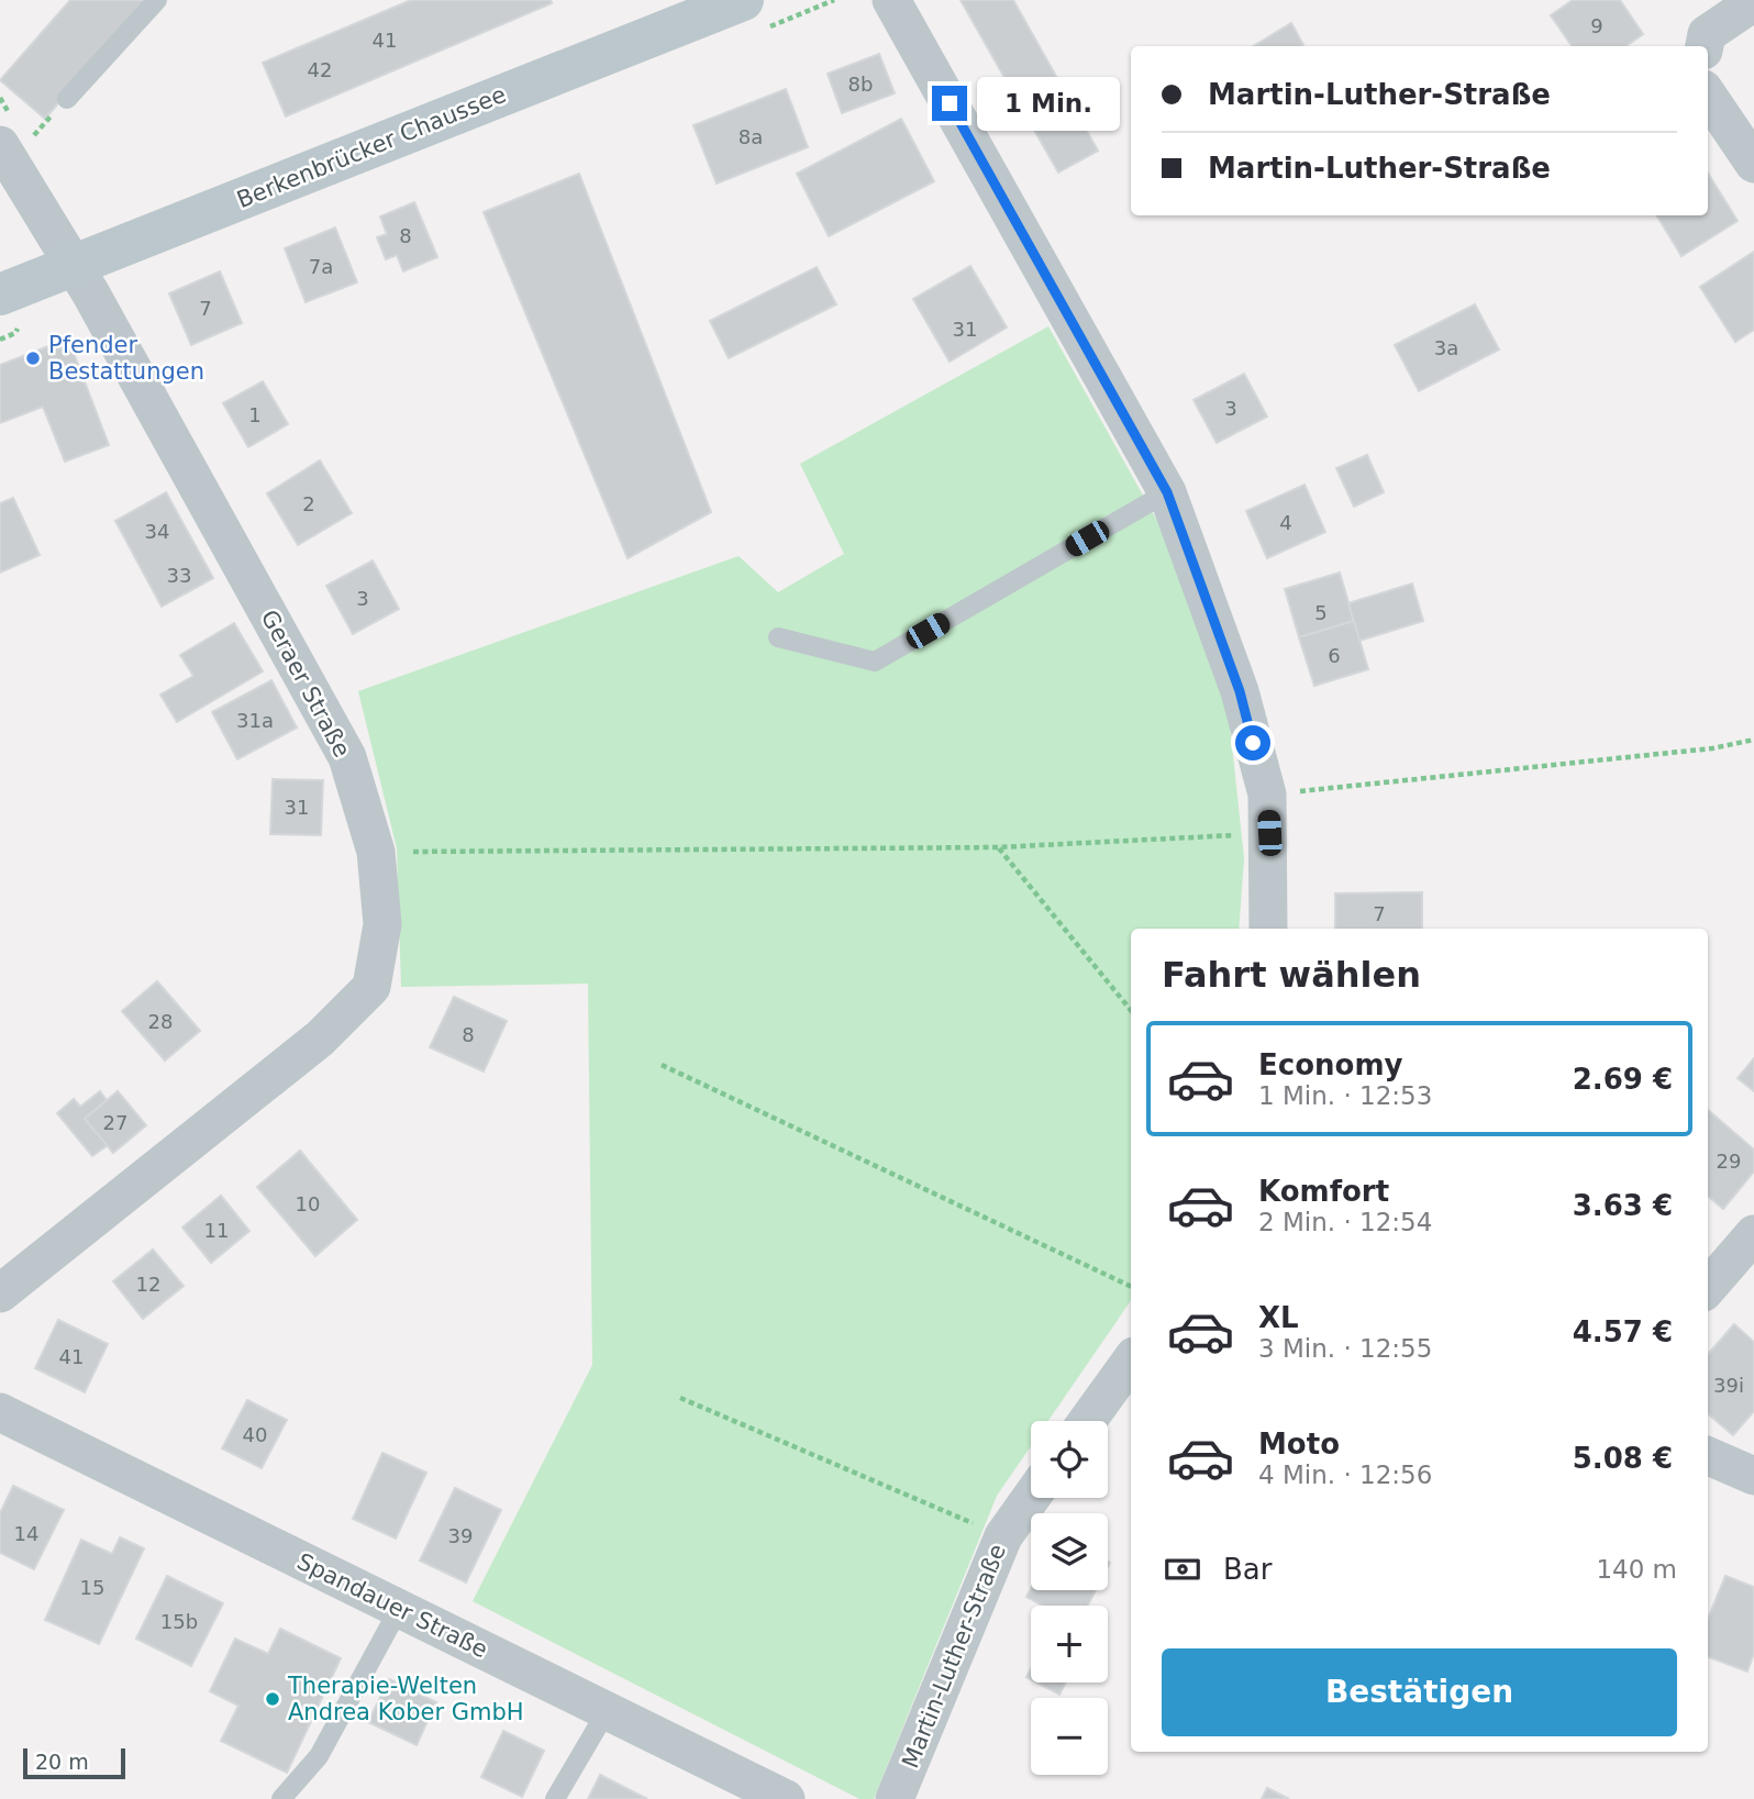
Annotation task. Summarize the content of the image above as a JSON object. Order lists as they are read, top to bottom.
{
  "streets": {
    "main road": ["Berkenbrücker Chaussee"],
    "street": ["Geraer Straße", "Spandauer Straße", "Martin-Luther-Straße"]
  },
  "crossings": [
    ["Berkenbrücker Chaussee", "Geraer Straße"]
  ],
  "places": ["Pfender Bestattungen", "Therapie-Welten Andrea Kober GmbH"],
  "house_numbers": [
    "9",
    "41",
    "42",
    "8b",
    "8a",
    "8",
    "7a",
    "7",
    "31",
    "3a",
    "3",
    "1",
    "2",
    "4",
    "34",
    "33",
    "3",
    "5",
    "6",
    "31a",
    "31",
    "7",
    "28",
    "8",
    "27",
    "29",
    "10",
    "11",
    "12",
    "41",
    "39i",
    "40",
    "14",
    "39",
    "15",
    "15b"
  ],
  "scale_bar": "20 m",
  "page": {
    "banner": ["Martin-Luther-Straße", "Martin-Luther-Straße"],
    "bubble": "1 Min.",
    "heading": "Fahrt wählen",
    "list": [
      {
        "name": "Economy",
        "note": "1 Min. · 12:53",
        "value": "2.69 €"
      },
      {
        "name": "Komfort",
        "note": "2 Min. · 12:54",
        "value": "3.63 €"
      },
      {
        "name": "XL",
        "note": "3 Min. · 12:55",
        "value": "4.57 €"
      },
      {
        "name": "Moto",
        "note": "4 Min. · 12:56",
        "value": "5.08 €"
      }
    ],
    "map_buttons": ["+", "−"],
    "pay": ["Bar", "140 m"],
    "buttons": "Bestätigen",
    "scale": "20 m"
  }
}
